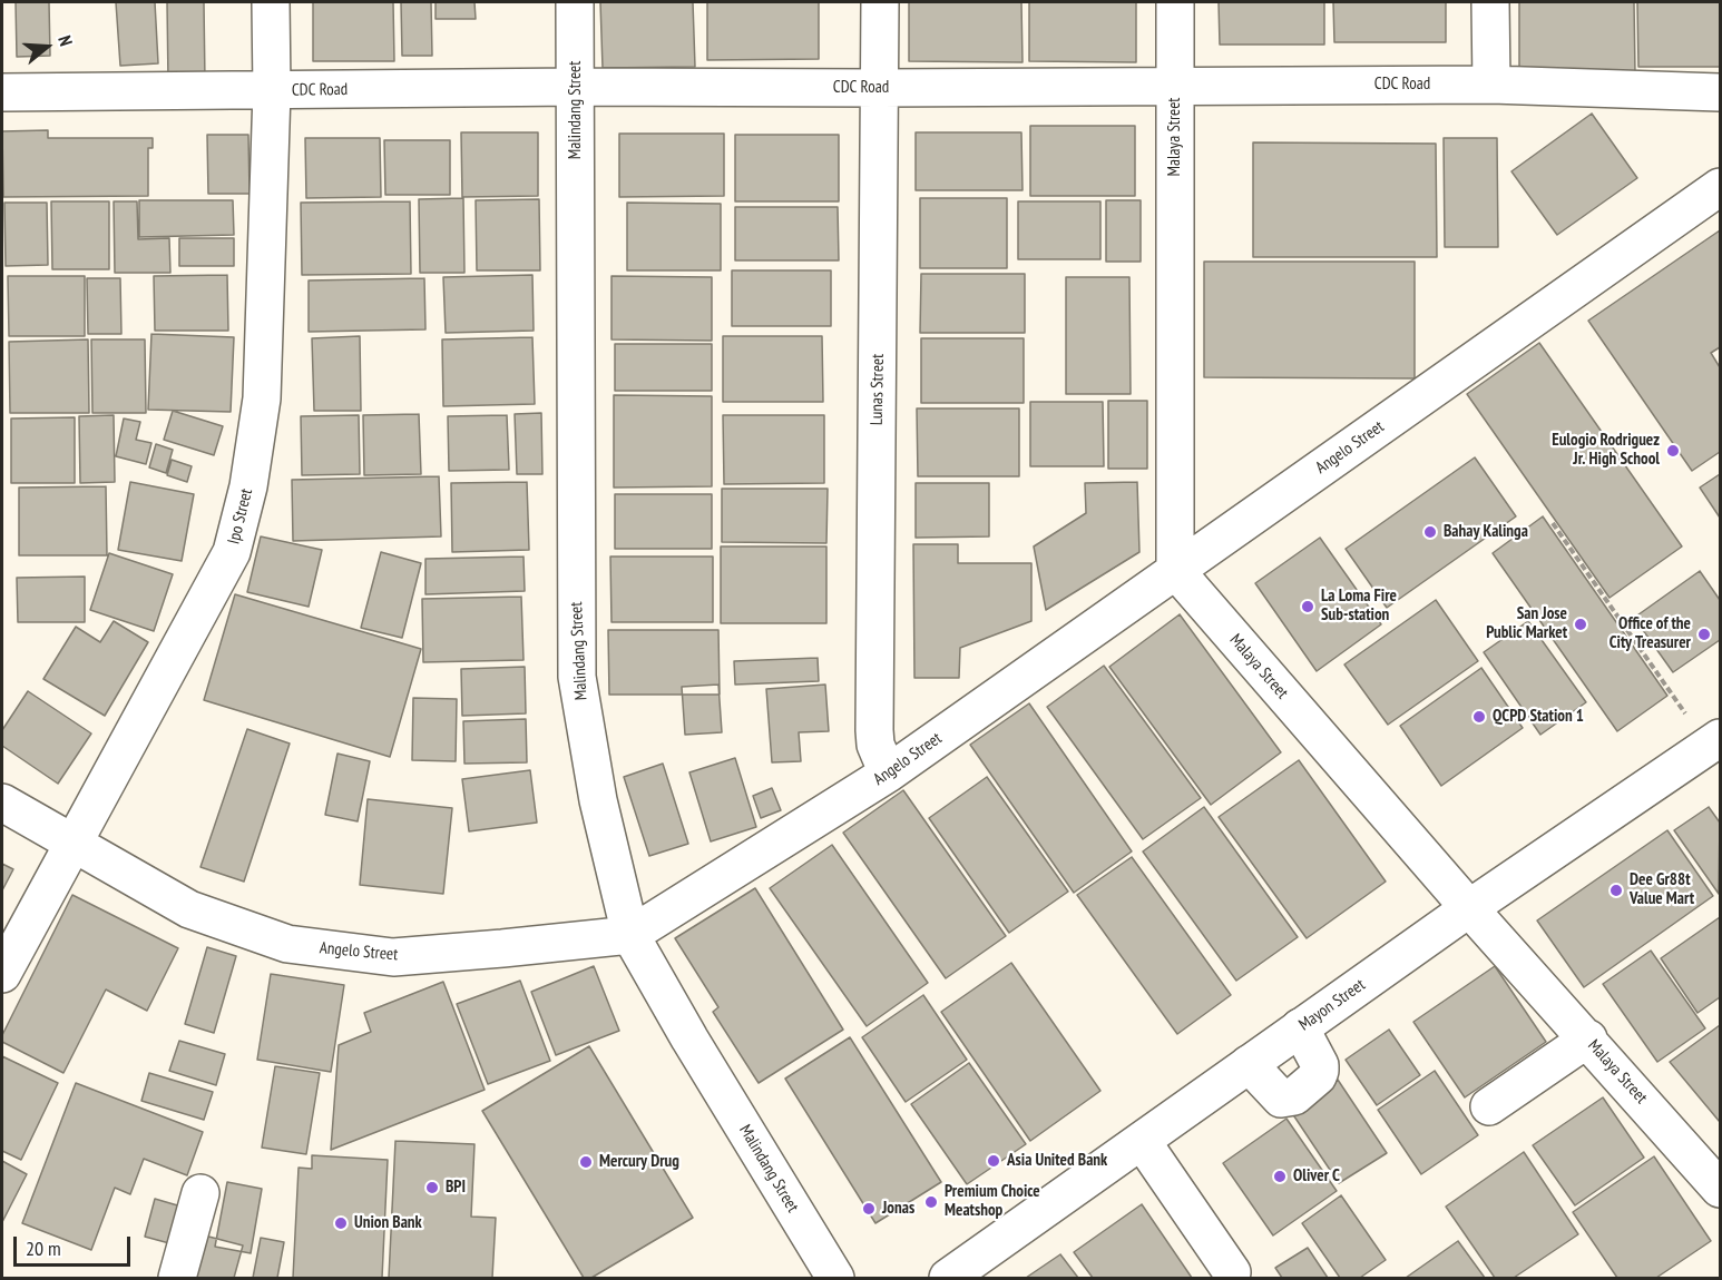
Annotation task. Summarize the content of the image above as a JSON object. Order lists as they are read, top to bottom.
{
  "streets": {
    "street": [
      "CDC Road",
      "Malindang Street",
      "Malaya Street",
      "Lunas Street",
      "Angelo Street",
      "Ipo Street",
      "Mayon Street"
    ]
  },
  "crossings": [
    ["CDC Road", "Malindang Street"],
    ["CDC Road", "Malaya Street"],
    ["CDC Road", "Lunas Street"],
    ["CDC Road", "Ipo Street"],
    ["Malindang Street", "Angelo Street"],
    ["Malaya Street", "Angelo Street"],
    ["Malaya Street", "Mayon Street"],
    ["Lunas Street", "Angelo Street"],
    ["Angelo Street", "Ipo Street"]
  ],
  "places": [
    "Eulogio Rodriguez Jr. High School",
    "Bahay Kalinga",
    "La Loma Fire Sub-station",
    "San Jose Public Market",
    "Office of the City Treasurer",
    "QCPD Station 1",
    "Dee Gr88t Value Mart",
    "Asia United Bank",
    "Mercury Drug",
    "Oliver C",
    "BPI",
    "Premium Choice Meatshop",
    "Jonas",
    "Union Bank"
  ],
  "scale_bar": "20 m",
  "north": "right"
}
